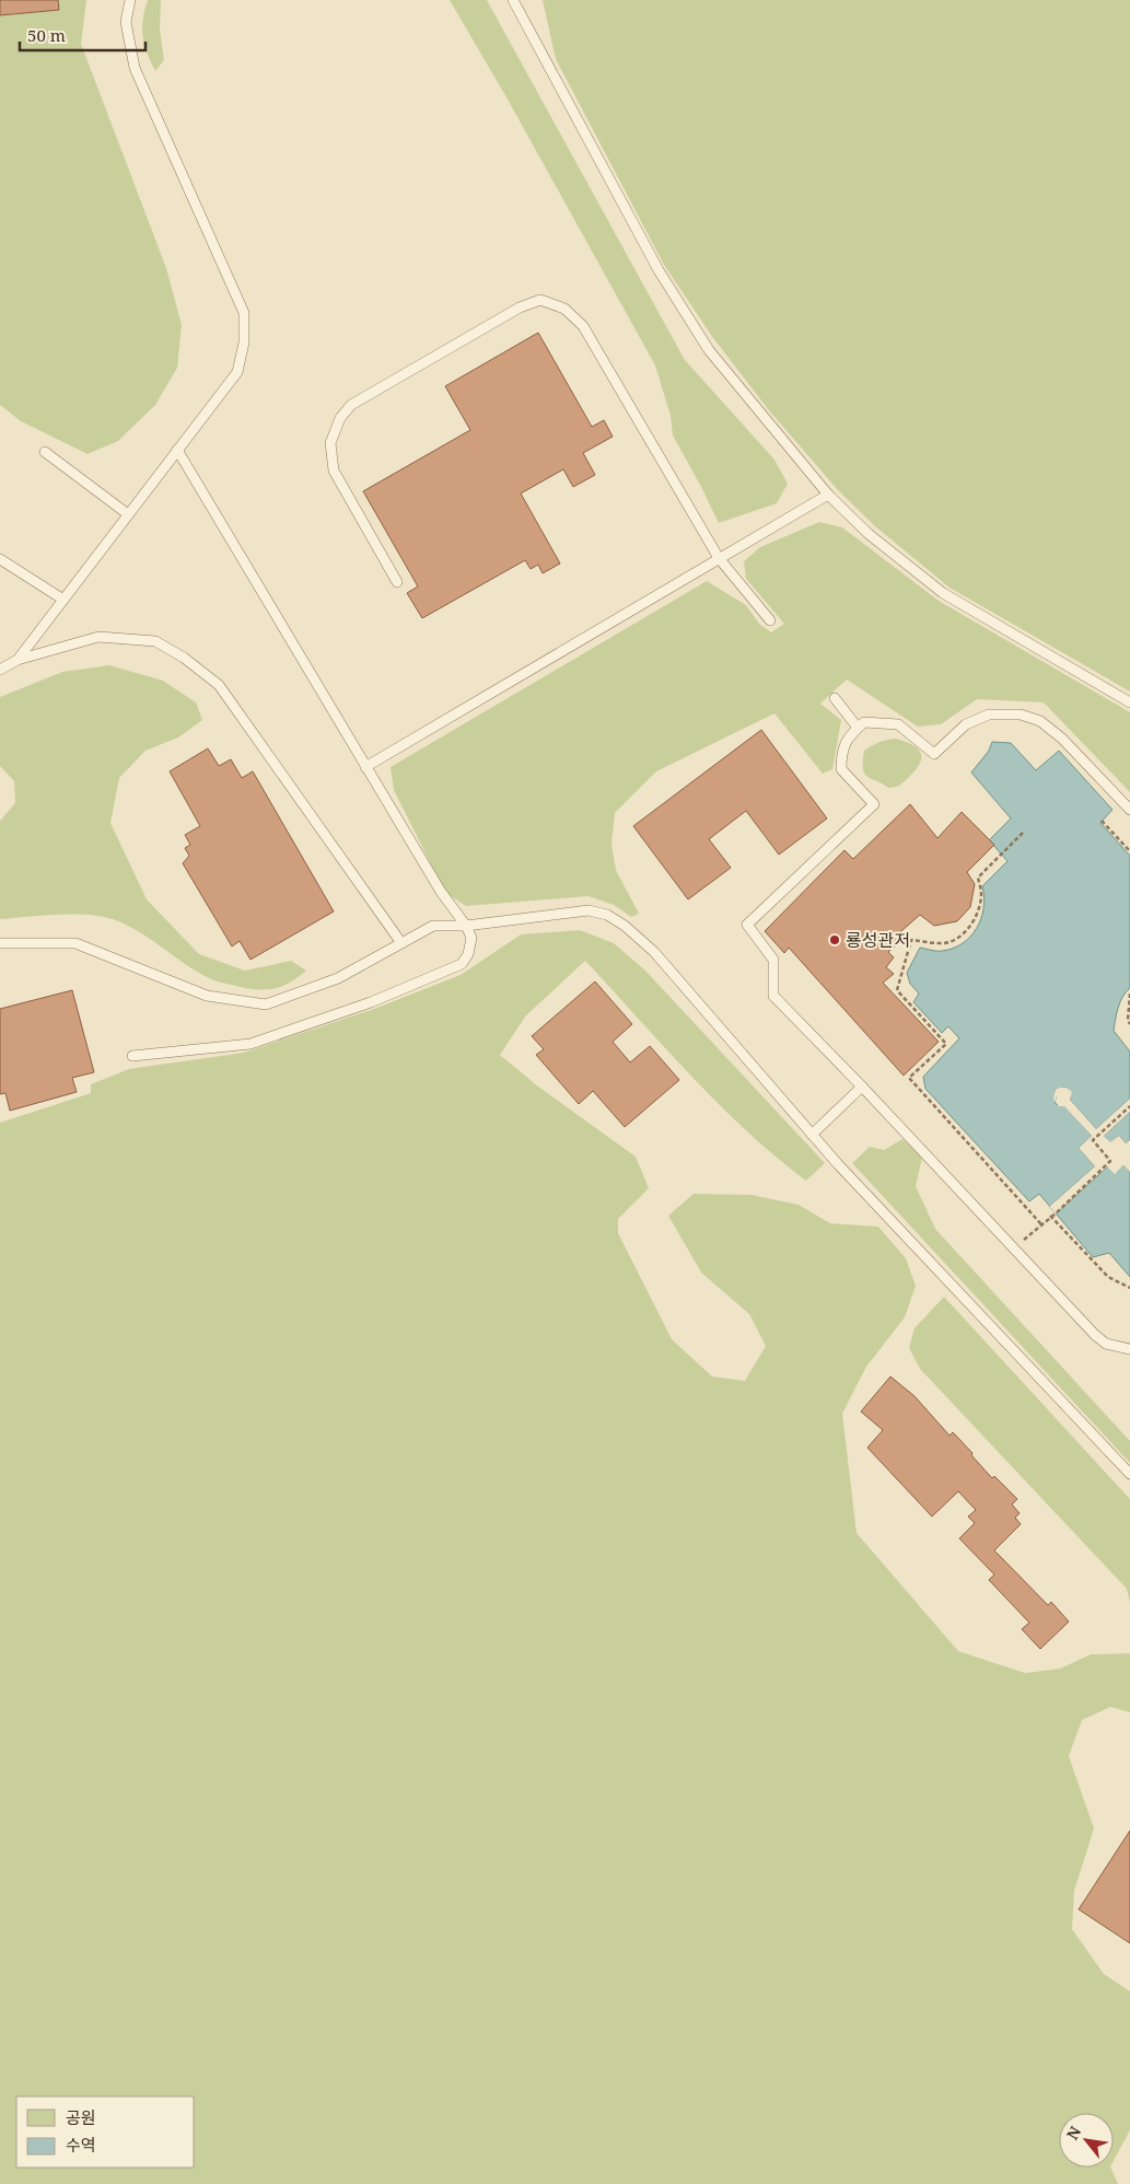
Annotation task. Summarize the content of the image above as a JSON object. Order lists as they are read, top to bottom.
{
  "places": ["룡성관저"],
  "legend": ["공원", "수역"],
  "scale_bar": "50 m",
  "north": "top left"
}
